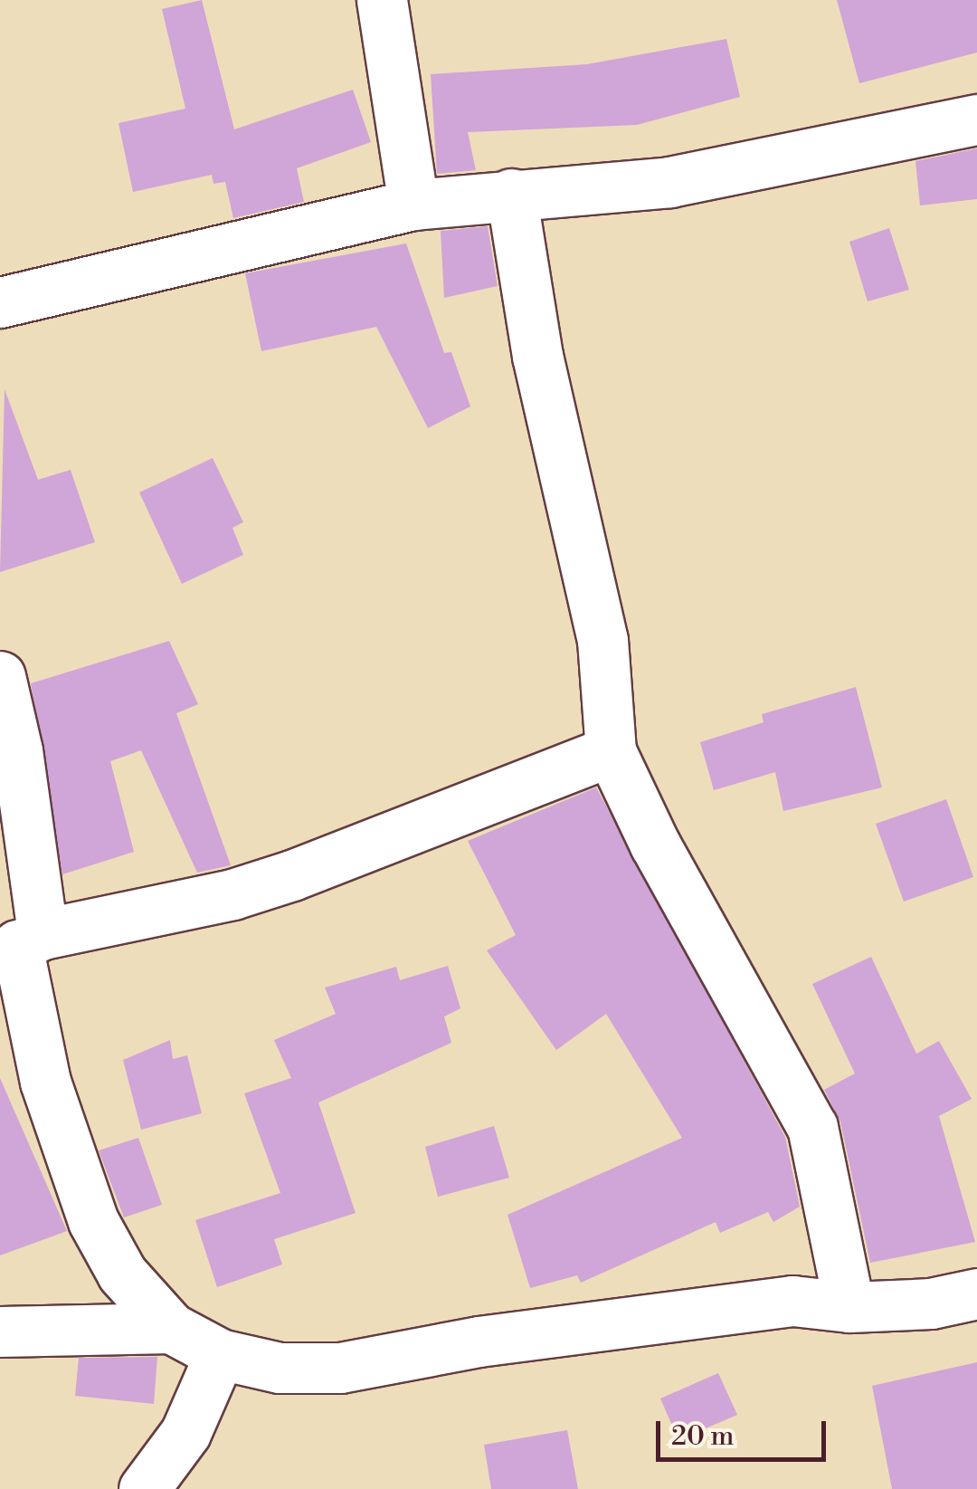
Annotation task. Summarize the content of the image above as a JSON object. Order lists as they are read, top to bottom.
{
  "scale_bar": "20 m"
}
